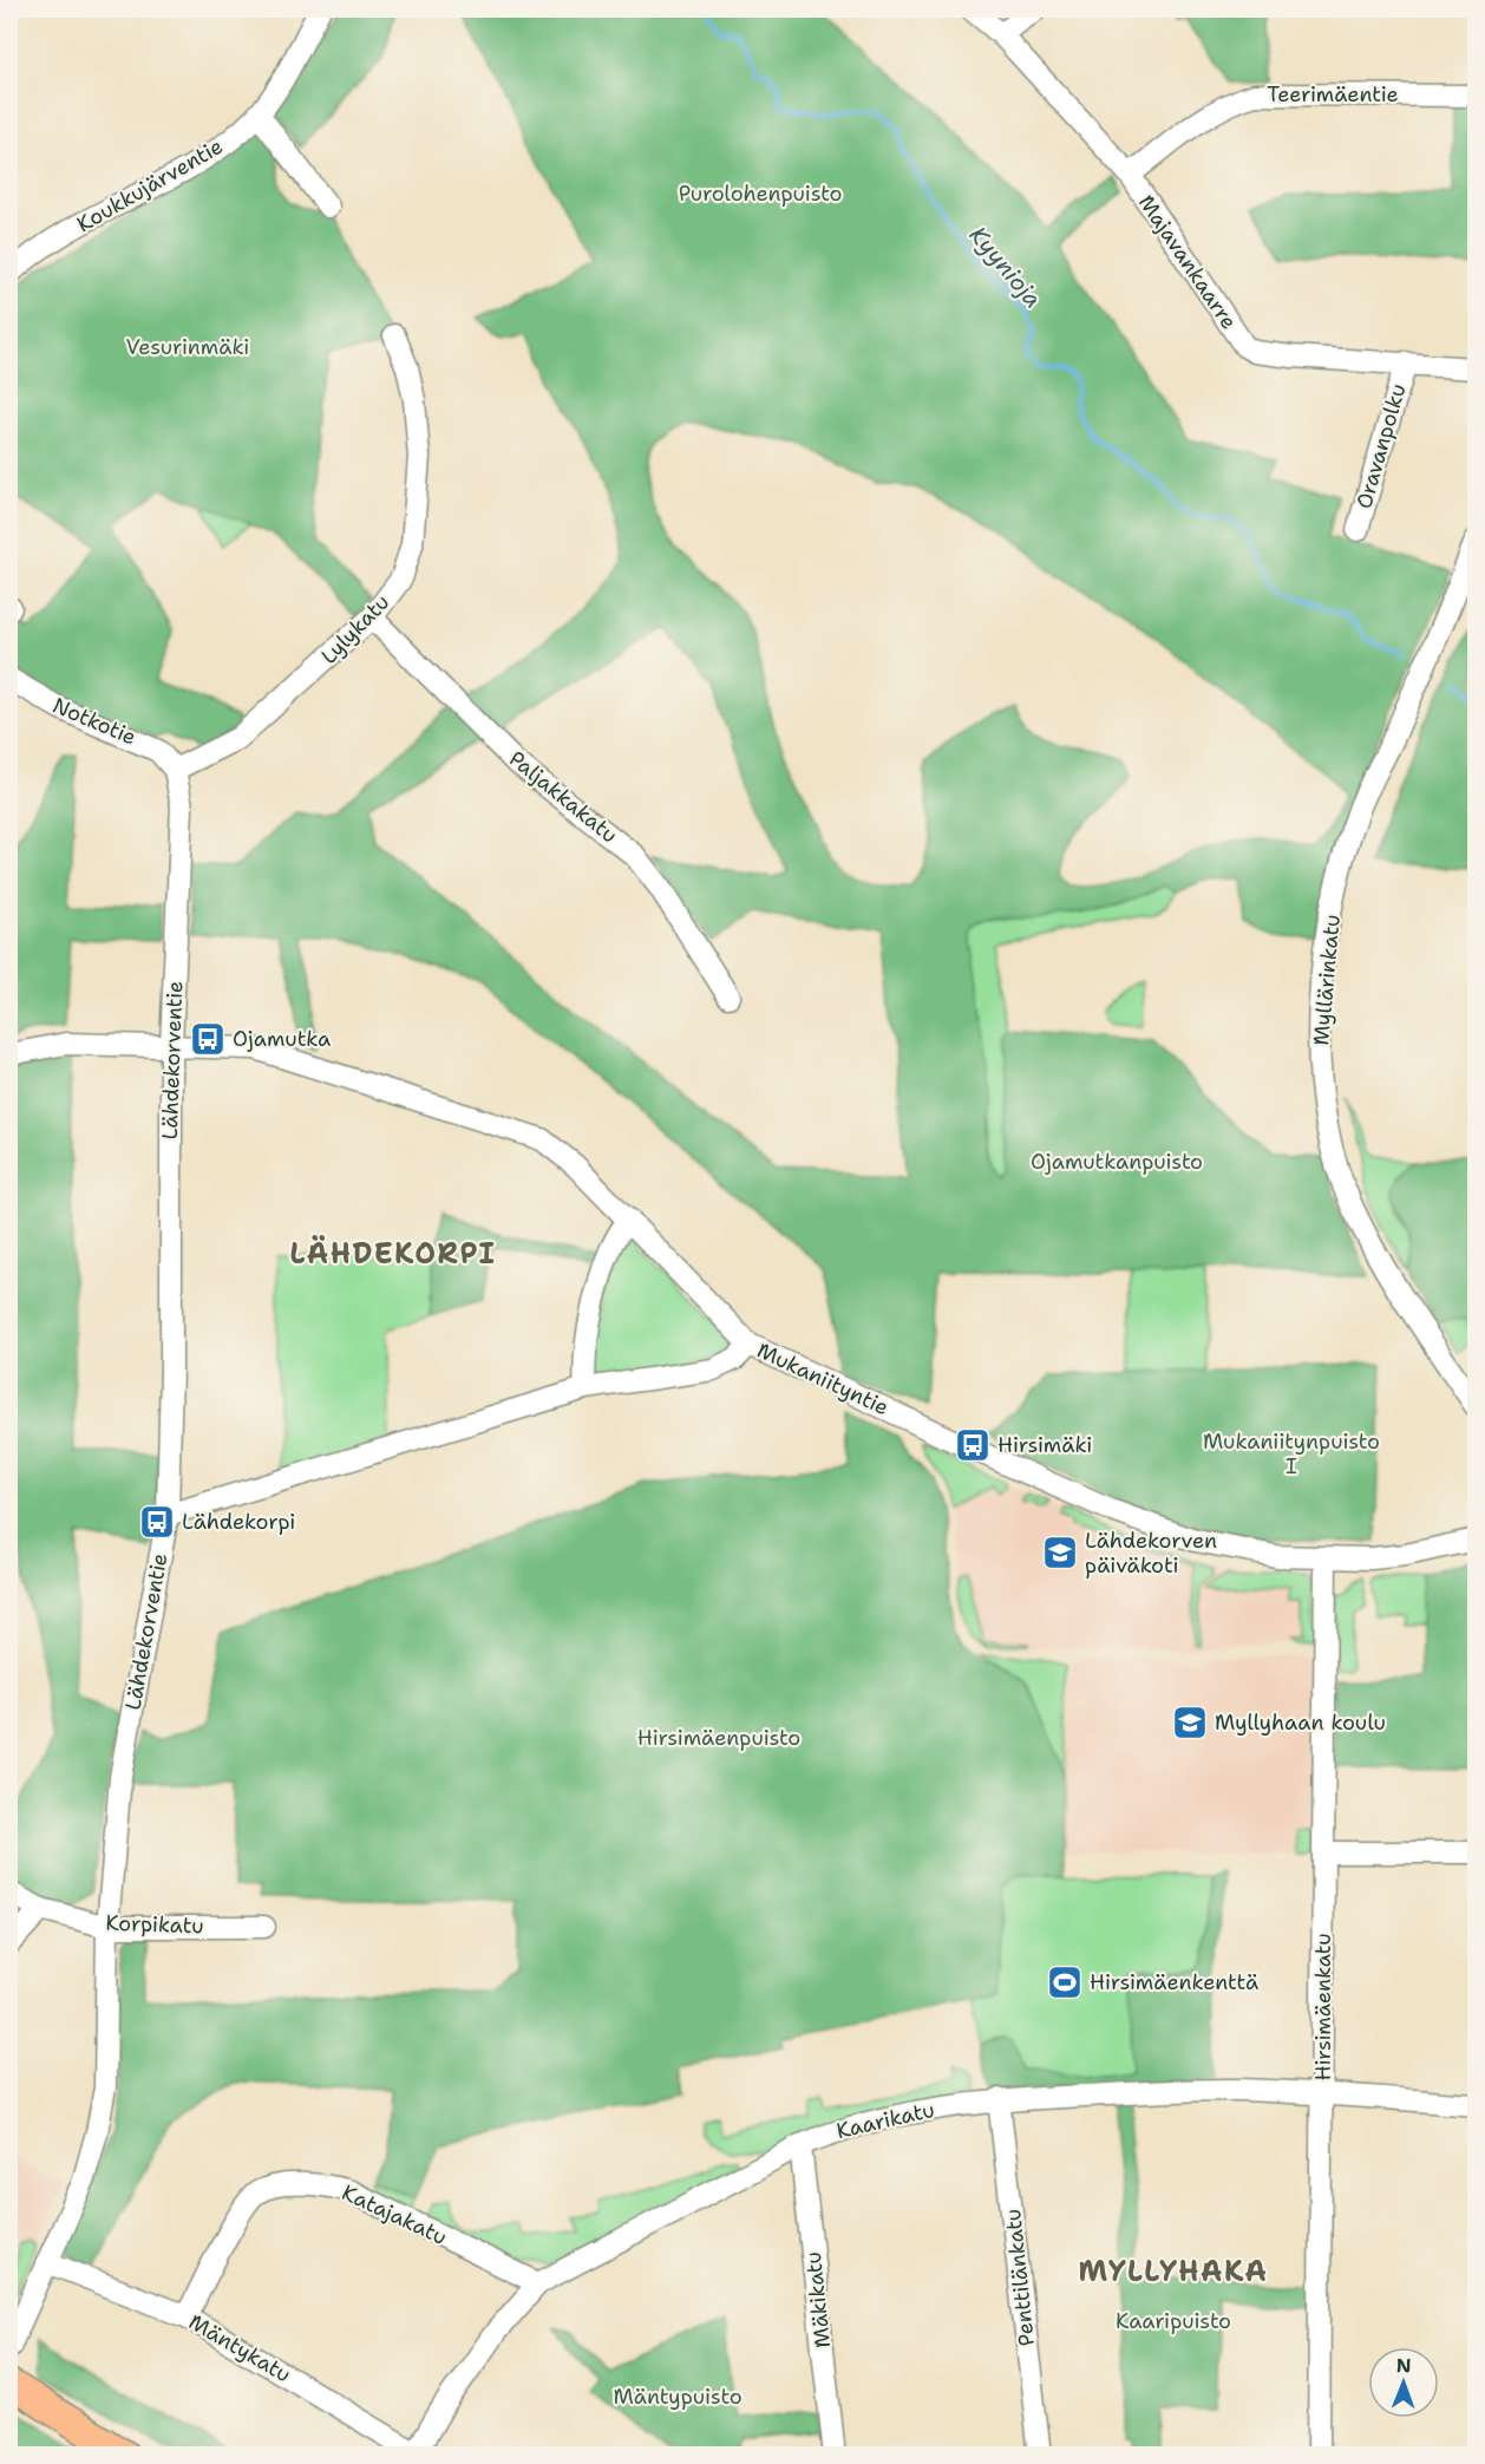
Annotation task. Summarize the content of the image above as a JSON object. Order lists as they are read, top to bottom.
{
  "streets": {
    "street": [
      "Teerimäentie",
      "Koukkujärventie",
      "Majavankaarre",
      "Oravanpolku",
      "Lylykatu",
      "Notkotie",
      "Paljakkakatu",
      "Myllärinkatu",
      "Lähdekorventie",
      "Mukaniityntie",
      "Korpikatu",
      "Hirsimäenkatu",
      "Kaarikatu",
      "Katajakatu",
      "Penttilänkatu",
      "Mäkikatu",
      "Mäntykatu"
    ]
  },
  "crossings": [
    ["Teerimäentie", "Majavankaarre"],
    ["Majavankaarre", "Oravanpolku"],
    ["Lylykatu", "Notkotie"],
    ["Lylykatu", "Paljakkakatu"],
    ["Lylykatu", "Lähdekorventie"],
    ["Notkotie", "Lähdekorventie"],
    ["Lähdekorventie", "Mukaniityntie"],
    ["Lähdekorventie", "Korpikatu"],
    ["Lähdekorventie", "Mäntykatu"],
    ["Mukaniityntie", "Hirsimäenkatu"],
    ["Hirsimäenkatu", "Kaarikatu"],
    ["Kaarikatu", "Katajakatu"],
    ["Kaarikatu", "Penttilänkatu"],
    ["Kaarikatu", "Mäkikatu"],
    ["Kaarikatu", "Mäntykatu"],
    ["Katajakatu", "Mäntykatu"]
  ],
  "districts": ["LÄHDEKORPI", "MYLLYHAKA"],
  "water": ["Kyynioja"],
  "parks": [
    "Purolohenpuisto",
    "Vesurinmäki",
    "Ojamutkanpuisto",
    "Mukaniitynpuisto I",
    "Hirsimäenpuisto",
    "Kaaripuisto",
    "Mäntypuisto"
  ],
  "places": {
    "bus stop": ["Ojamutka", "Hirsimäki", "Lähdekorpi"],
    "school or university": ["Lähdekorven päiväkoti", "Myllyhaan koulu"],
    "sports": ["Hirsimäenkenttä"]
  },
  "north": "top"
}
